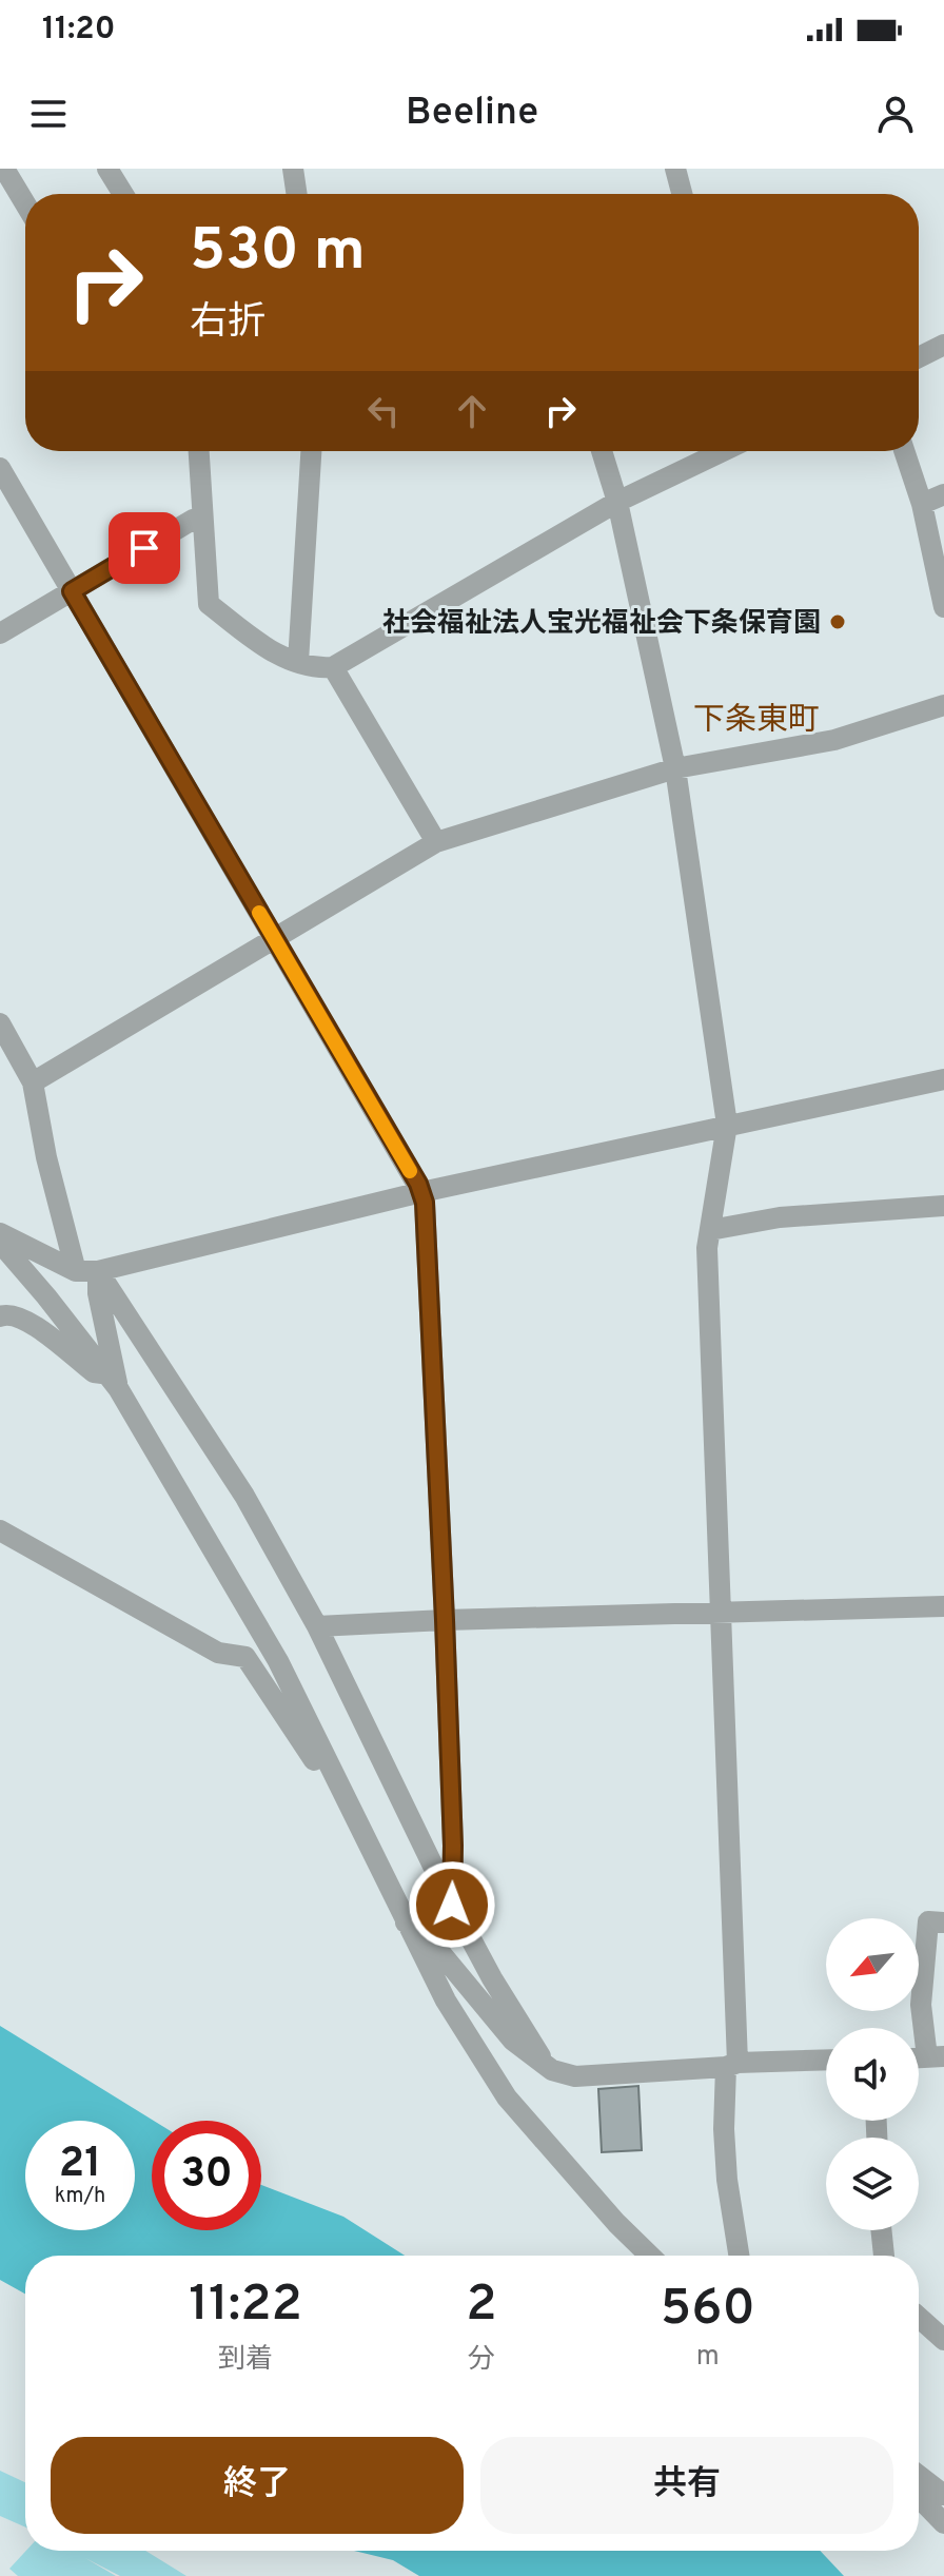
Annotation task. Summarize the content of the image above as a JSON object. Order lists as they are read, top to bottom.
{
  "districts": ["下条東町"],
  "places": ["社会福祉法人宝光福祉会下条保育園"],
  "north": "bottom left",
  "page": {
    "status": "11:20",
    "header": "Beeline",
    "turn": ["530 m", "右折"],
    "speed": "21 km/h",
    "limit": "30",
    "eta": [
      "11:22",
      "到着",
      "2",
      "分",
      "560",
      "m"
    ],
    "buttons": ["終了", "共有"]
  }
}
